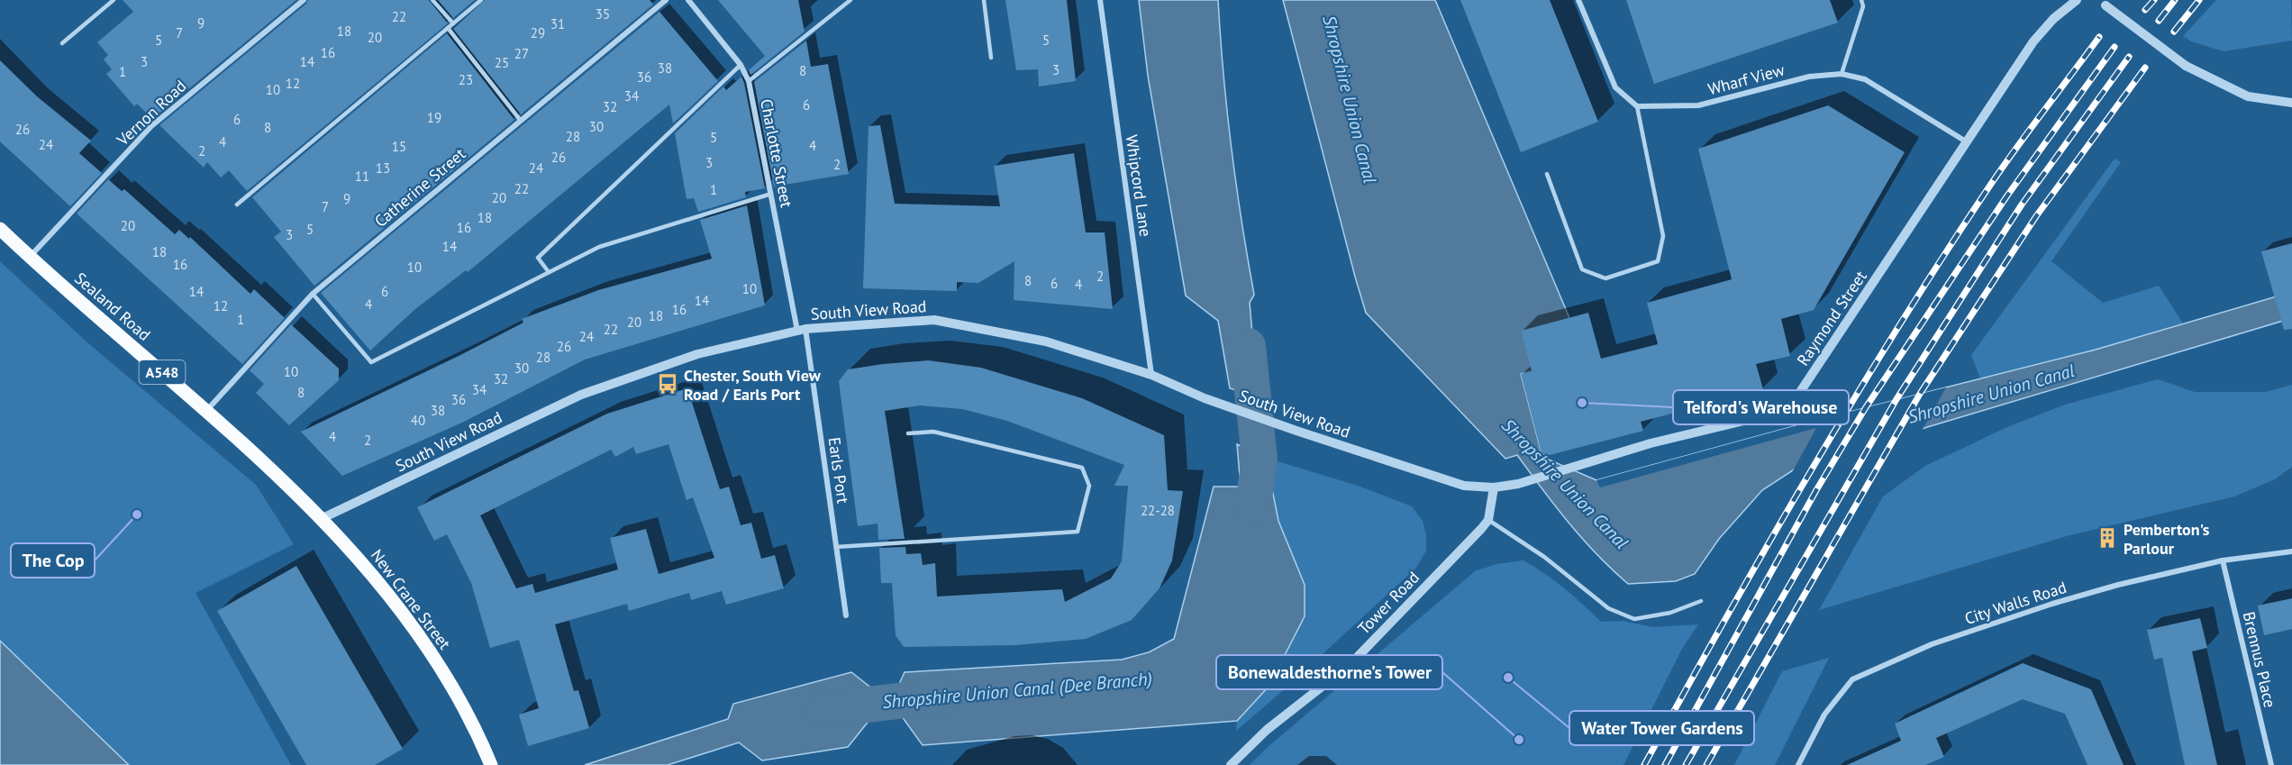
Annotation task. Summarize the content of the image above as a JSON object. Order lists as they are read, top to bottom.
{
  "streets": {
    "main road": ["Sealand Road", "A548", "New Crane Street"],
    "street": [
      "Wharf View",
      "Vernon Road",
      "Charlotte Street",
      "Whipcord Lane",
      "Catherine Street",
      "South View Road",
      "Raymond Street",
      "Earls Port",
      "Tower Road",
      "City Walls Road",
      "Brennus Place"
    ]
  },
  "crossings": [
    ["Wharf View", "Raymond Street"],
    ["Vernon Road", "Sealand Road"],
    ["Charlotte Street", "South View Road"],
    ["Charlotte Street", "Earls Port"],
    ["Whipcord Lane", "South View Road"],
    ["Catherine Street", "Sealand Road"],
    ["Sealand Road", "South View Road"],
    ["Sealand Road", "New Crane Street"],
    ["South View Road", "Raymond Street"],
    ["South View Road", "Earls Port"],
    ["South View Road", "New Crane Street"],
    ["City Walls Road", "Brennus Place"]
  ],
  "water": ["Shropshire Union Canal", "Shropshire Union Canal (Dee Branch)"],
  "places": {
    "bus stop": ["Chester, South View Road / Earls Port"],
    "other": [
      "Telford's Warehouse",
      "The Cop",
      "Water Tower Gardens",
      "Bonewaldesthorne's Tower"
    ],
    "building": ["Pemberton's Parlour"]
  },
  "house_numbers": [
    "35",
    "22",
    "9",
    "31",
    "18",
    "7",
    "29",
    "20",
    "5",
    "5",
    "16",
    "27",
    "3",
    "14",
    "25",
    "38",
    "3",
    "8",
    "1",
    "36",
    "23",
    "12",
    "10",
    "34",
    "6",
    "32",
    "19",
    "6",
    "30",
    "8",
    "26",
    "28",
    "5",
    "4",
    "24",
    "4",
    "15",
    "2",
    "26",
    "3",
    "2",
    "13",
    "24",
    "11",
    "22",
    "1",
    "20",
    "9",
    "7",
    "18",
    "20",
    "16",
    "5",
    "3",
    "14",
    "18",
    "16",
    "10",
    "2",
    "8",
    "6",
    "4",
    "10",
    "14",
    "6",
    "14",
    "4",
    "12",
    "16",
    "18",
    "1",
    "20",
    "22",
    "24",
    "26",
    "28",
    "30",
    "10",
    "32",
    "34",
    "8",
    "36",
    "38",
    "40",
    "4",
    "2",
    "22-28"
  ]
}
